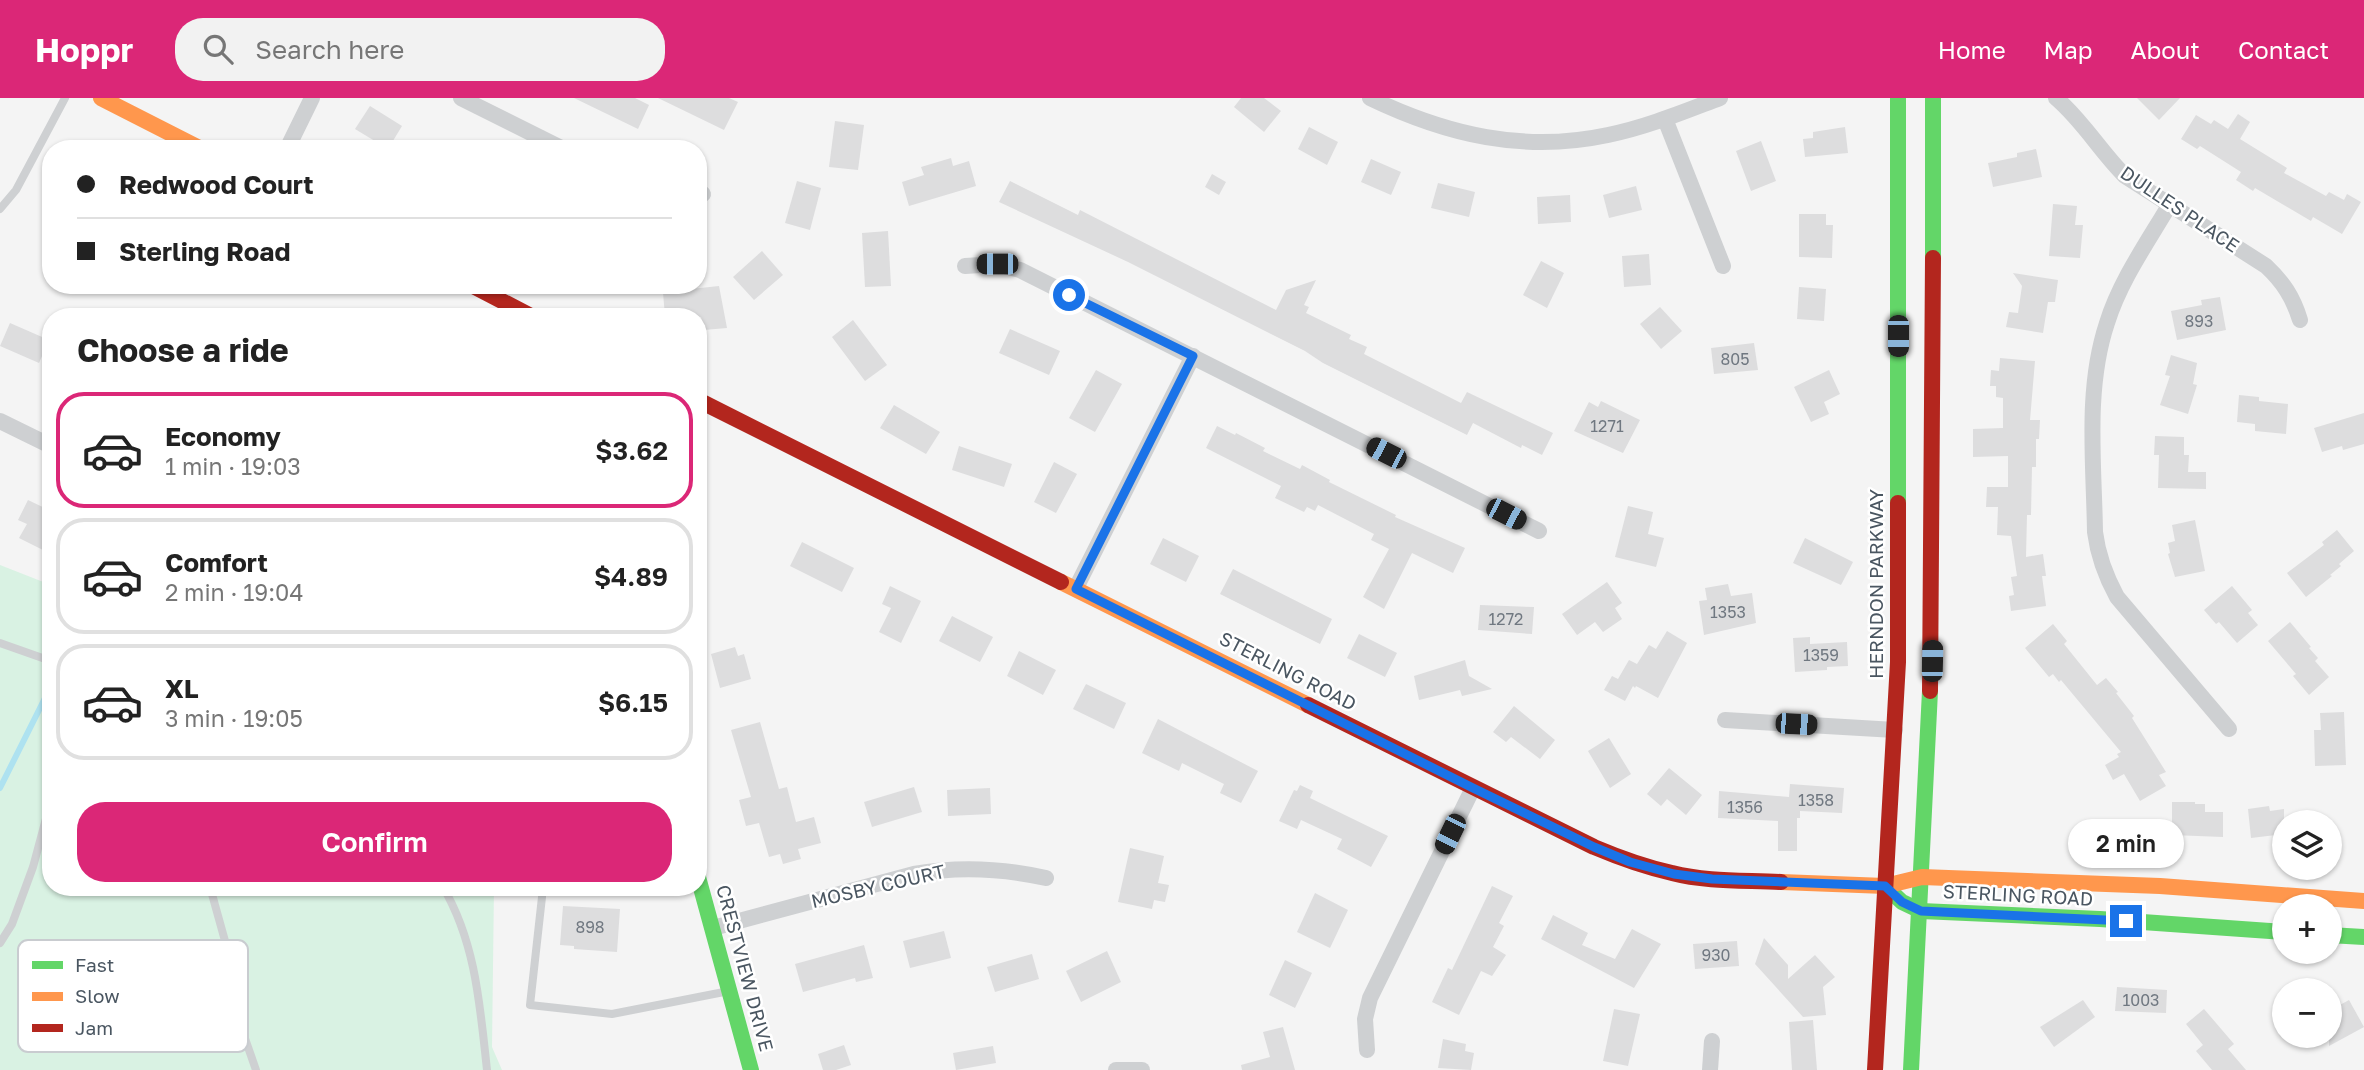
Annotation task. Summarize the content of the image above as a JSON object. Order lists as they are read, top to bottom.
{
  "streets": {
    "main road": ["HERNDON PARKWAY", "STERLING ROAD", "CRESTVIEW DRIVE"],
    "street": ["DULLES PLACE", "MOSBY COURT"]
  },
  "crossings": [
    ["HERNDON PARKWAY", "STERLING ROAD"],
    ["MOSBY COURT", "CRESTVIEW DRIVE"]
  ],
  "house_numbers": [
    "893",
    "805",
    "1271",
    "1353",
    "1272",
    "1359",
    "1358",
    "1356",
    "898",
    "930",
    "1003"
  ],
  "legend": ["Fast", "Slow", "Jam"],
  "page": {
    "header": "Hoppr",
    "search": "Search here",
    "nav": [
      "Home",
      "Map",
      "About",
      "Contact"
    ],
    "banner": ["Redwood Court", "Sterling Road"],
    "heading": "Choose a ride",
    "list": [
      {
        "name": "Economy",
        "note": "1 min · 19:03",
        "value": "$3.62"
      },
      {
        "name": "Comfort",
        "note": "2 min · 19:04",
        "value": "$4.89"
      },
      {
        "name": "XL",
        "note": "3 min · 19:05",
        "value": "$6.15"
      }
    ],
    "buttons": "Confirm",
    "map_buttons": ["+", "−"],
    "bubble": "2 min"
  }
}
